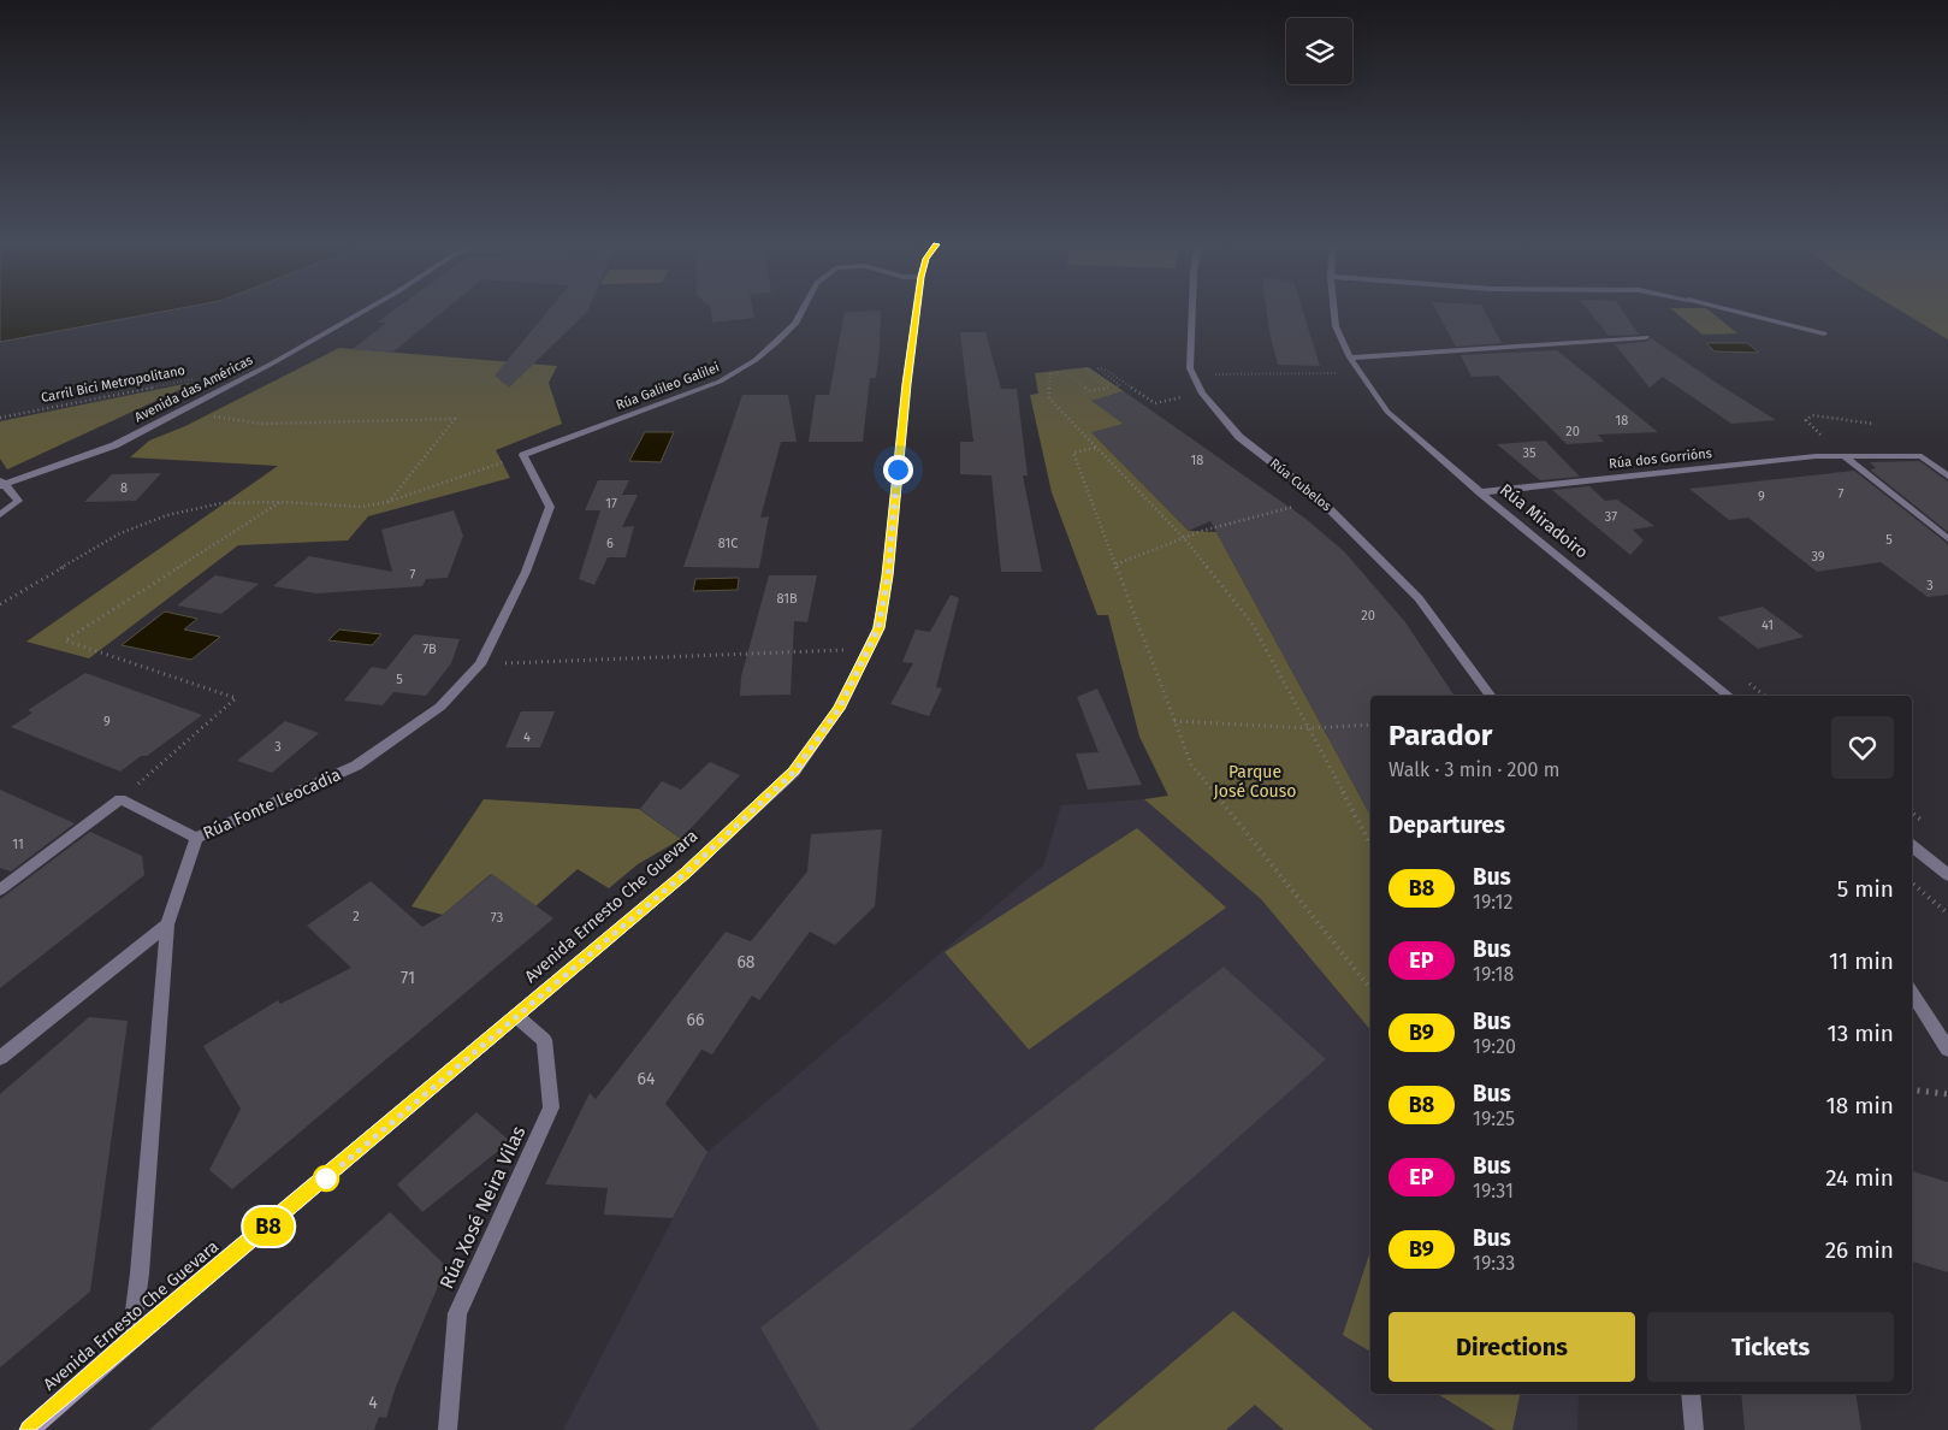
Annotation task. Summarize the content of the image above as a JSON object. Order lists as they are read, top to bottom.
{
  "streets": {
    "main road": ["Avenida Ernesto Che Guevara"],
    "street": [
      "Rúa Galileo Galilei",
      "Avenida das Américas",
      "Rúa dos Gorrións",
      "Rúa Cubelos",
      "Rúa Miradoiro",
      "Rúa Fonte Leocadia",
      "Rúa Xosé Neira Vilas"
    ],
    "path": ["Carril Bici Metropolitano"]
  },
  "crossings": [
    ["Rúa Galileo Galilei", "Rúa Fonte Leocadia"],
    ["Rúa dos Gorrións", "Rúa Miradoiro"],
    ["Rúa Fonte Leocadia", "Avenida Ernesto Che Guevara"],
    ["Avenida Ernesto Che Guevara", "Rúa Xosé Neira Vilas"]
  ],
  "parks": ["Parque José Couso"],
  "lines": ["bus line B8"],
  "house_numbers": [
    "18",
    "20",
    "35",
    "18",
    "8",
    "7",
    "9",
    "17",
    "37",
    "5",
    "6",
    "81C",
    "39",
    "7",
    "3",
    "81B",
    "20",
    "41",
    "7B",
    "5",
    "9",
    "4",
    "3",
    "11",
    "2",
    "73",
    "68",
    "71",
    "66",
    "64",
    "4"
  ],
  "page": {
    "on_map": "B8",
    "heading": [
      ["Parador", "Walk · 3 min · 200 m"],
      "Departures"
    ],
    "list": [
      {
        "mark": "B8",
        "name": "Bus",
        "note": "19:12",
        "value": "5 min"
      },
      {
        "mark": "EP",
        "name": "Bus",
        "note": "19:18",
        "value": "11 min"
      },
      {
        "mark": "B9",
        "name": "Bus",
        "note": "19:20",
        "value": "13 min"
      },
      {
        "mark": "B8",
        "name": "Bus",
        "note": "19:25",
        "value": "18 min"
      },
      {
        "mark": "EP",
        "name": "Bus",
        "note": "19:31",
        "value": "24 min"
      },
      {
        "mark": "B9",
        "name": "Bus",
        "note": "19:33",
        "value": "26 min"
      }
    ],
    "buttons": ["Directions", "Tickets"]
  }
}
